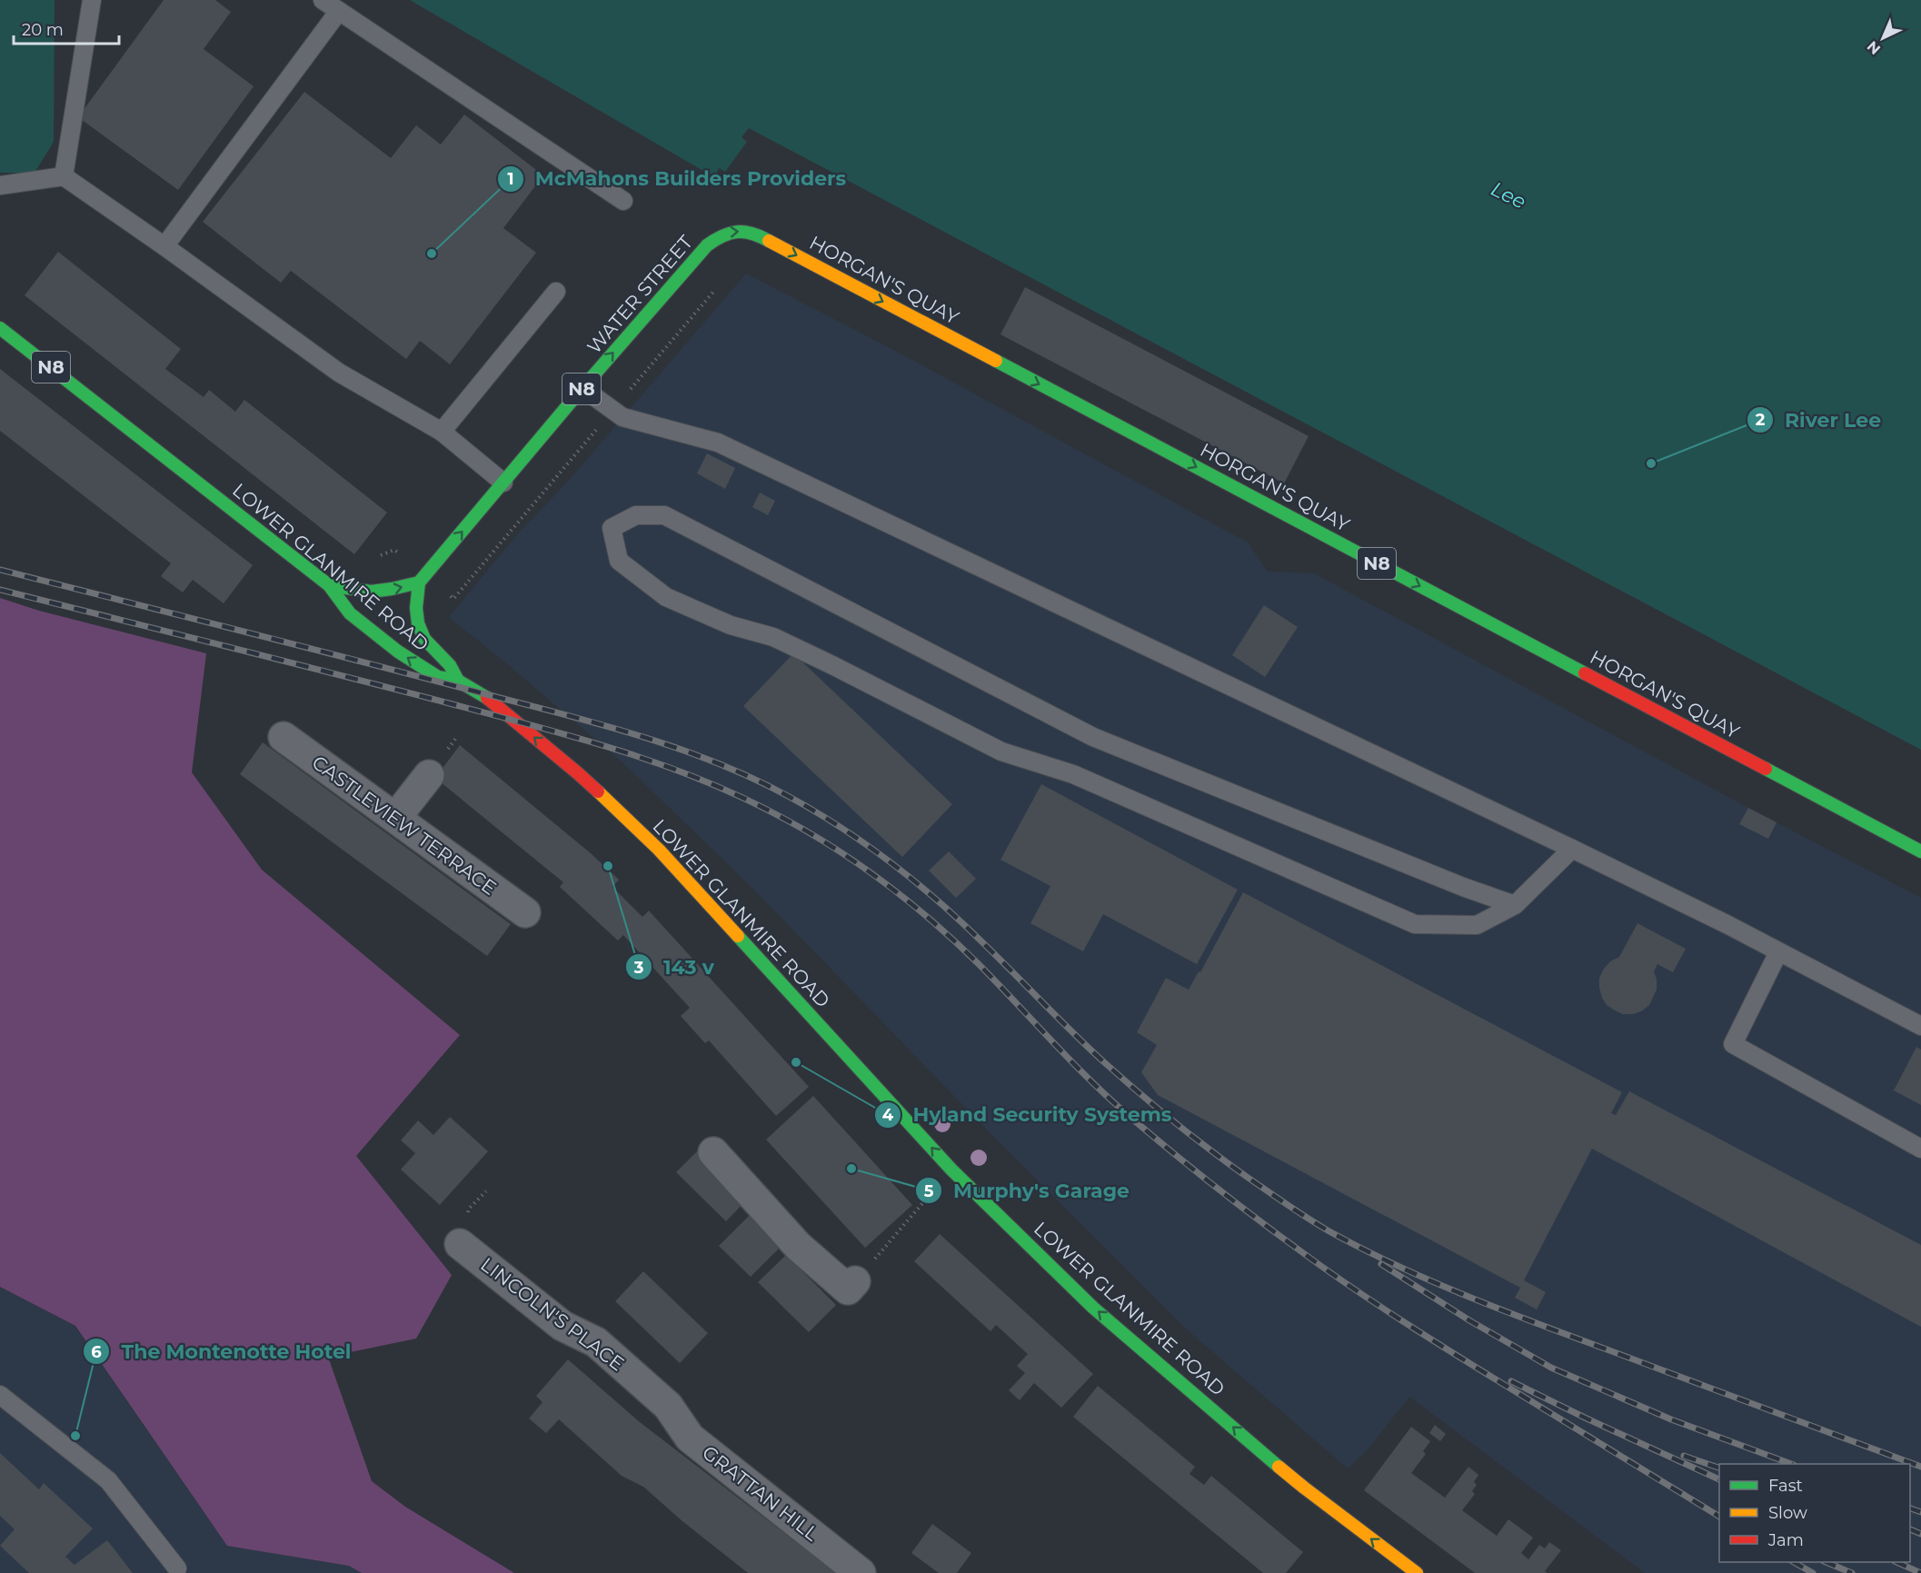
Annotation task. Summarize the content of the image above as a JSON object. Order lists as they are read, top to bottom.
{
  "streets": {
    "highway": [
      "HORGAN'S QUAY",
      "WATER STREET",
      "N8",
      "LOWER GLANMIRE ROAD"
    ],
    "street": ["CASTLEVIEW TERRACE", "LINCOLN'S PLACE", "GRATTAN HILL"]
  },
  "crossings": [
    ["HORGAN'S QUAY", "WATER STREET"],
    ["WATER STREET", "N8"],
    ["N8", "LOWER GLANMIRE ROAD"],
    ["LINCOLN'S PLACE", "GRATTAN HILL"]
  ],
  "one_way": ["HORGAN'S QUAY", "WATER STREET", "LOWER GLANMIRE ROAD"],
  "water": ["Lee"],
  "places": [
    "McMahons Builders Providers",
    "River Lee",
    "143 v",
    "Hyland Security Systems",
    "Murphy's Garage",
    "The Montenotte Hotel"
  ],
  "legend": ["Fast", "Slow", "Jam"],
  "scale_bar": "20 m",
  "north": "bottom left"
}
